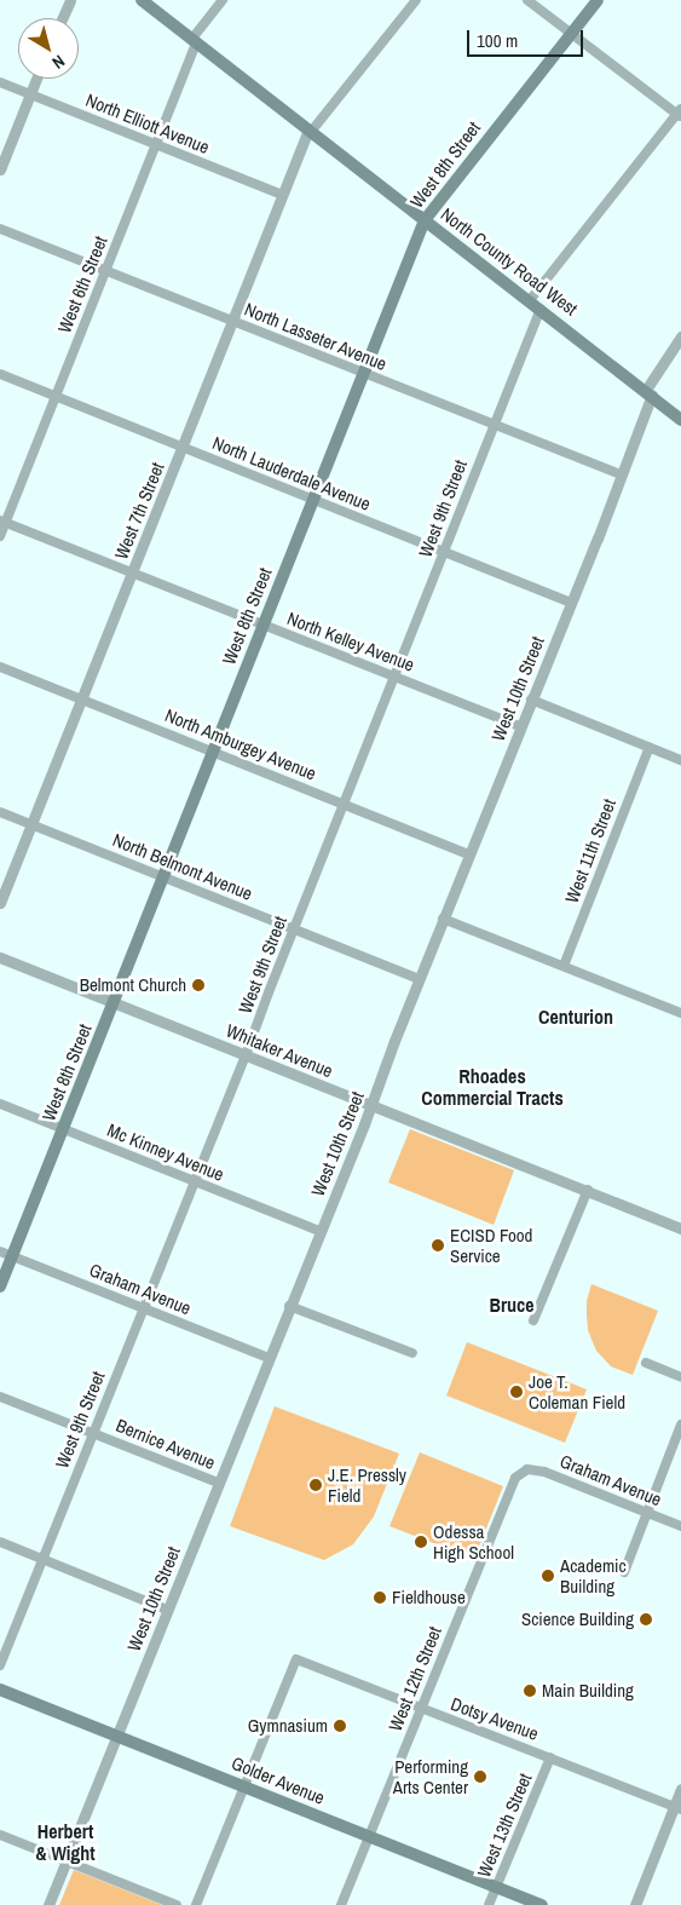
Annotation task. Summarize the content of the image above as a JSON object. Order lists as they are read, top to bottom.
{
  "streets": {
    "main road": ["West 8th Street", "North County Road West", "Golder Avenue"],
    "street": [
      "North Elliott Avenue",
      "West 6th Street",
      "North Lasseter Avenue",
      "North Lauderdale Avenue",
      "West 9th Street",
      "West 7th Street",
      "North Kelley Avenue",
      "West 10th Street",
      "North Amburgey Avenue",
      "West 11th Street",
      "North Belmont Avenue",
      "Whitaker Avenue",
      "Mc Kinney Avenue",
      "Graham Avenue",
      "Bernice Avenue",
      "West 12th Street",
      "Dotsy Avenue",
      "West 13th Street"
    ]
  },
  "crossings": [
    ["North Elliott Avenue", "West 6th Street"],
    ["North Elliott Avenue", "West 7th Street"],
    ["West 8th Street", "North County Road West"],
    ["West 8th Street", "North Lasseter Avenue"],
    ["West 8th Street", "North Lauderdale Avenue"],
    ["West 8th Street", "North Kelley Avenue"],
    ["West 8th Street", "North Amburgey Avenue"],
    ["West 8th Street", "North Belmont Avenue"],
    ["West 8th Street", "Whitaker Avenue"],
    ["West 8th Street", "Mc Kinney Avenue"],
    ["West 8th Street", "Graham Avenue"],
    ["North County Road West", "West 6th Street"],
    ["North County Road West", "West 9th Street"],
    ["North County Road West", "West 7th Street"],
    ["North County Road West", "West 10th Street"],
    ["West 6th Street", "North Lasseter Avenue"],
    ["West 6th Street", "North Lauderdale Avenue"],
    ["West 6th Street", "North Kelley Avenue"],
    ["North Lasseter Avenue", "West 9th Street"],
    ["North Lasseter Avenue", "West 7th Street"],
    ["North Lasseter Avenue", "West 10th Street"],
    ["North Lauderdale Avenue", "West 9th Street"],
    ["North Lauderdale Avenue", "West 7th Street"],
    ["North Lauderdale Avenue", "West 10th Street"],
    ["West 9th Street", "North Kelley Avenue"],
    ["West 9th Street", "North Amburgey Avenue"],
    ["West 9th Street", "North Belmont Avenue"],
    ["West 9th Street", "Whitaker Avenue"],
    ["West 9th Street", "Mc Kinney Avenue"],
    ["West 9th Street", "Graham Avenue"],
    ["West 9th Street", "Bernice Avenue"],
    ["West 7th Street", "North Kelley Avenue"],
    ["West 7th Street", "North Amburgey Avenue"],
    ["West 7th Street", "North Belmont Avenue"],
    ["North Kelley Avenue", "West 10th Street"],
    ["West 10th Street", "North Amburgey Avenue"],
    ["West 10th Street", "North Belmont Avenue"],
    ["West 10th Street", "Whitaker Avenue"],
    ["West 10th Street", "Mc Kinney Avenue"],
    ["West 10th Street", "Graham Avenue"],
    ["West 10th Street", "Bernice Avenue"],
    ["West 10th Street", "Golder Avenue"],
    ["Graham Avenue", "West 12th Street"],
    ["West 12th Street", "Dotsy Avenue"],
    ["West 12th Street", "Golder Avenue"],
    ["Dotsy Avenue", "Golder Avenue"],
    ["Dotsy Avenue", "West 13th Street"],
    ["Golder Avenue", "West 13th Street"]
  ],
  "districts": [
    "Centurion",
    "Rhoades Commercial Tracts",
    "Bruce",
    "Herbert & Wight"
  ],
  "places": [
    "Belmont Church",
    "ECISD Food Service",
    "Joe T. Coleman Field",
    "J.E. Pressly Field",
    "Odessa High School",
    "Academic Building",
    "Fieldhouse",
    "Science Building",
    "Main Building",
    "Gymnasium",
    "Performing Arts Center"
  ],
  "scale_bar": "100 m",
  "north": "bottom right"
}
